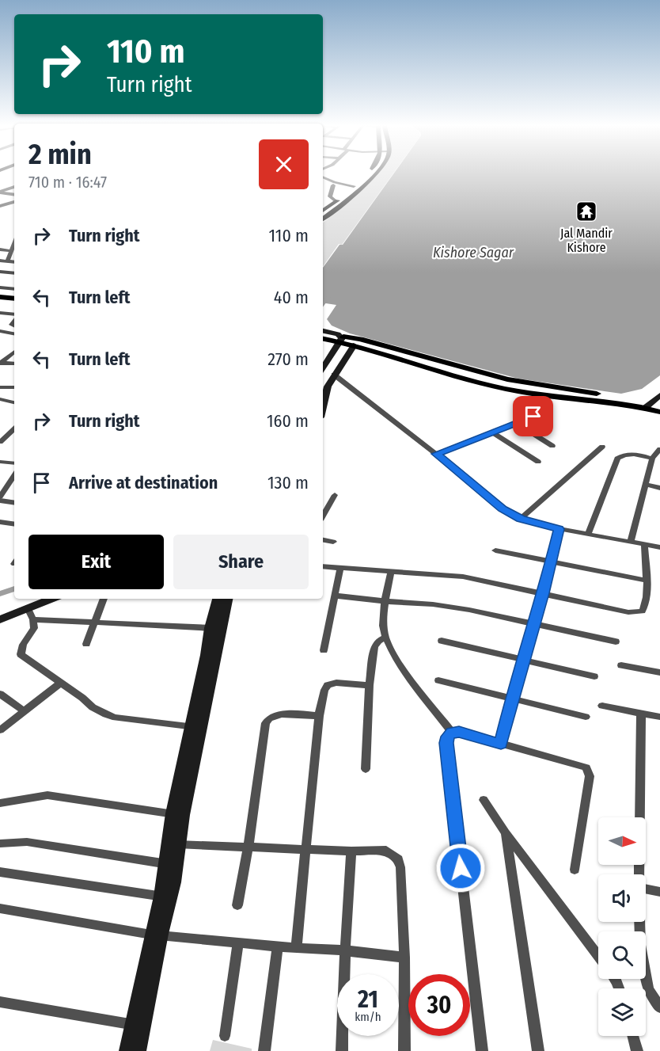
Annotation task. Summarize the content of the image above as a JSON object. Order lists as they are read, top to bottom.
{
  "water": ["Kishore Sagar"],
  "places": {
    "temple": ["Jal Mandir Kishore"]
  },
  "north": "right",
  "page": {
    "turn": ["110 m", "Turn right"],
    "heading": ["2 min", "710 m · 16:47"],
    "list": [
      {
        "name": "Turn right",
        "value": "110 m"
      },
      {
        "name": "Turn left",
        "value": "40 m"
      },
      {
        "name": "Turn left",
        "value": "270 m"
      },
      {
        "name": "Turn right",
        "value": "160 m"
      },
      {
        "name": "Arrive at destination",
        "value": "130 m"
      }
    ],
    "buttons": ["Exit", "Share"],
    "speed": "21 km/h",
    "limit": "30"
  }
}
